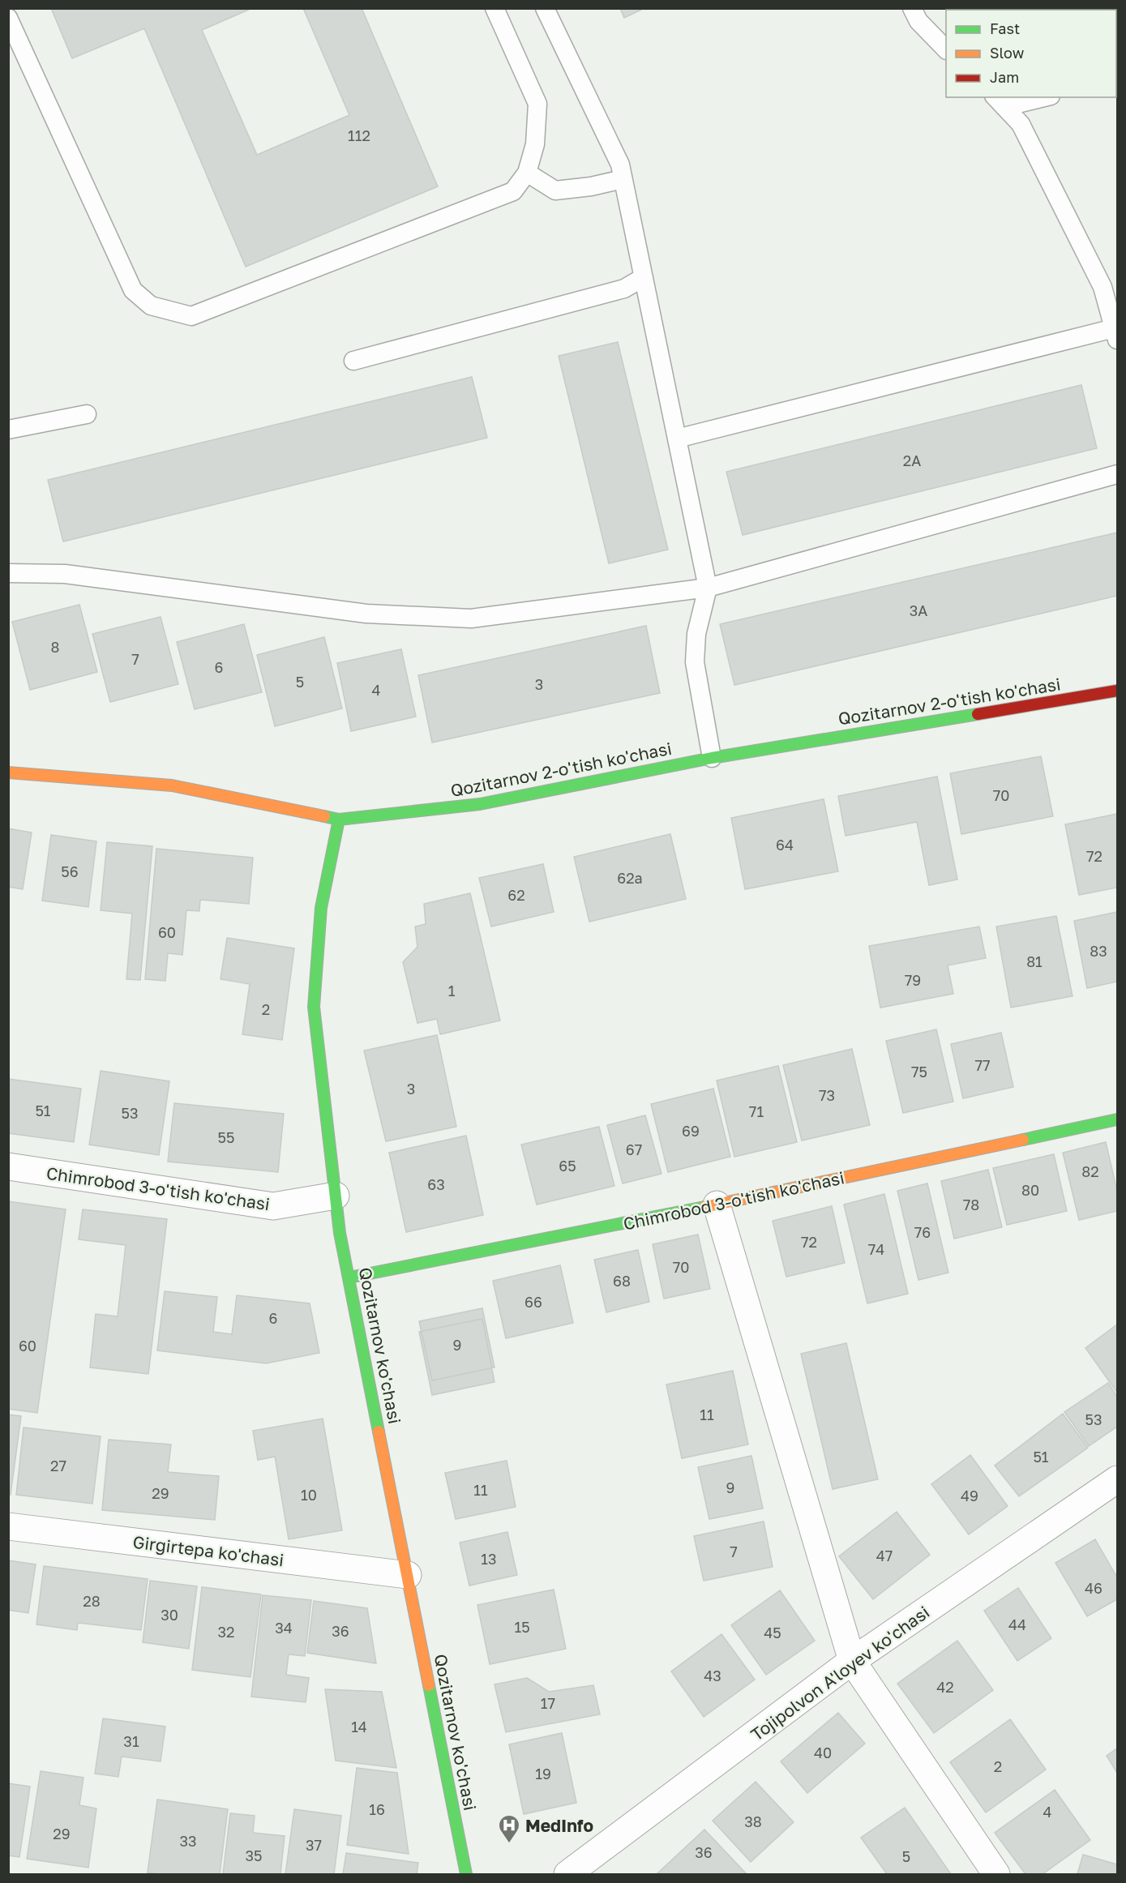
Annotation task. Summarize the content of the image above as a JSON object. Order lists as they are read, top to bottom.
{
  "streets": {
    "street": [
      "Qozitarnov 2-o'tish ko'chasi",
      "Chimrobod 3-o'tish ko'chasi",
      "Qozitarnov ko'chasi",
      "Girgirtepa ko'chasi",
      "Tojipolvon A'loyev ko'chasi"
    ]
  },
  "crossings": [
    ["Qozitarnov 2-o'tish ko'chasi", "Qozitarnov ko'chasi"],
    ["Chimrobod 3-o'tish ko'chasi", "Qozitarnov ko'chasi"],
    ["Qozitarnov ko'chasi", "Girgirtepa ko'chasi"]
  ],
  "places": {
    "hospital": ["MedInfo"]
  },
  "house_numbers": [
    "112",
    "2A",
    "3A",
    "8",
    "7",
    "6",
    "5",
    "3",
    "4",
    "70",
    "64",
    "72",
    "56",
    "62a",
    "62",
    "60",
    "83",
    "81",
    "79",
    "1",
    "2",
    "77",
    "75",
    "3",
    "73",
    "51",
    "71",
    "53",
    "69",
    "55",
    "67",
    "65",
    "82",
    "63",
    "80",
    "78",
    "76",
    "72",
    "74",
    "70",
    "68",
    "66",
    "6",
    "9",
    "60",
    "11",
    "53",
    "51",
    "27",
    "9",
    "11",
    "29",
    "10",
    "49",
    "7",
    "47",
    "13",
    "46",
    "28",
    "30",
    "44",
    "15",
    "34",
    "36",
    "32",
    "45",
    "43",
    "42",
    "17",
    "14",
    "31",
    "40",
    "2",
    "19",
    "16",
    "4",
    "38",
    "29",
    "33",
    "37",
    "36",
    "35",
    "5"
  ],
  "legend": ["Fast", "Slow", "Jam"]
}
